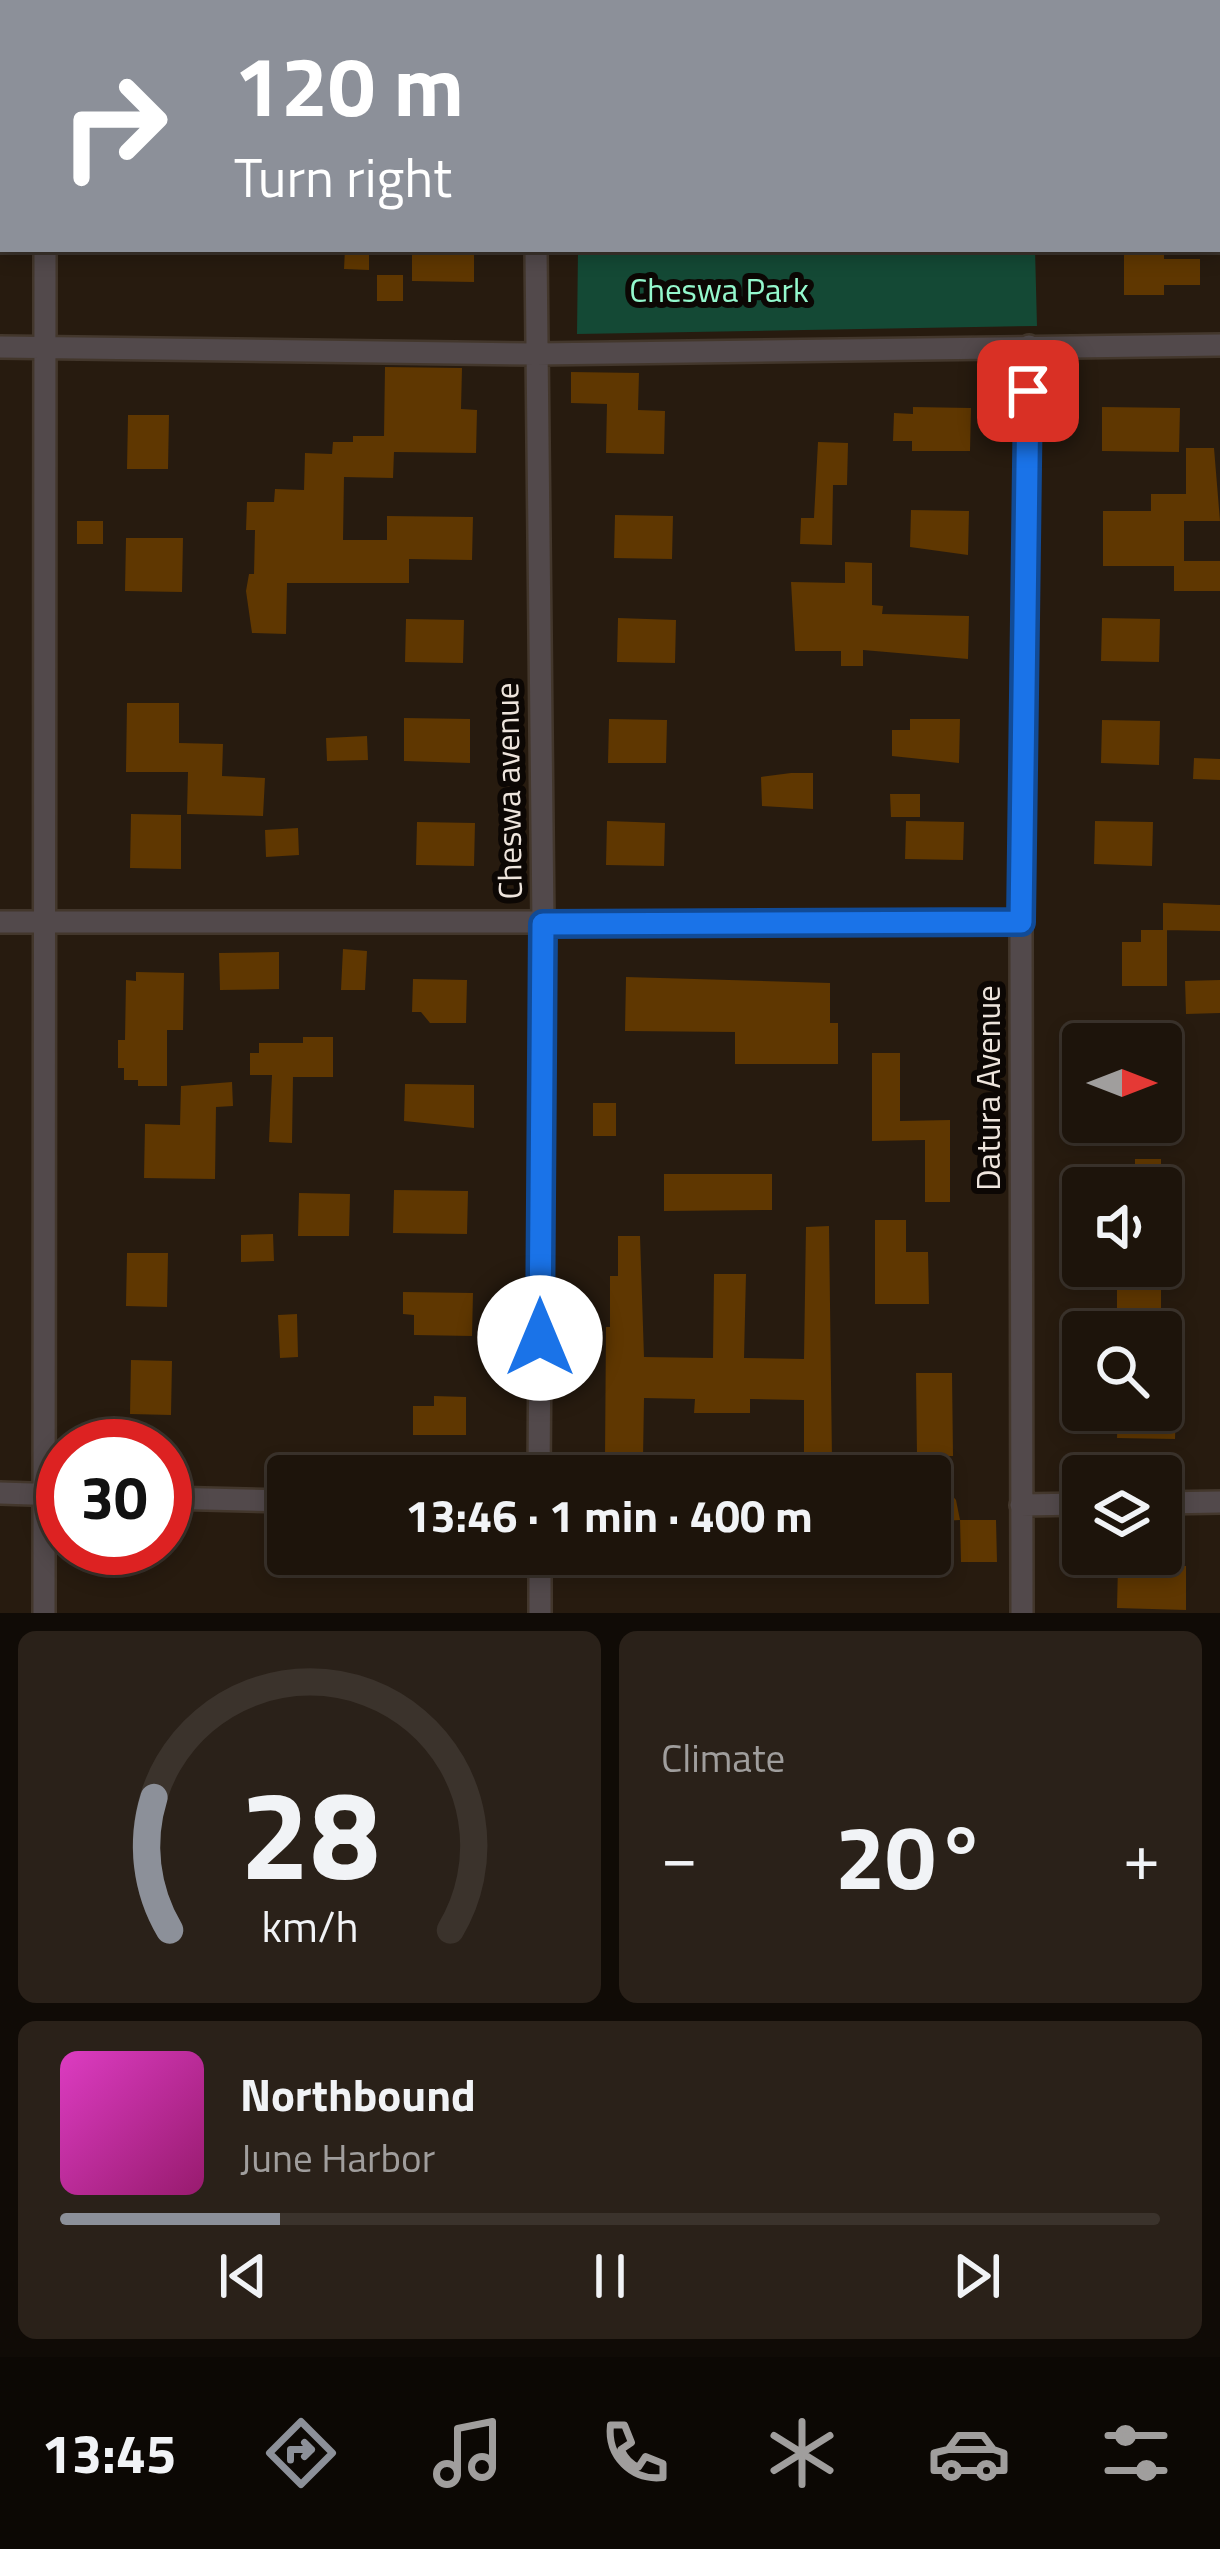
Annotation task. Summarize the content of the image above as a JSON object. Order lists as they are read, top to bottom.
{
  "streets": {
    "street": ["Cheswa avenue", "Datura Avenue"]
  },
  "parks": ["Cheswa Park"],
  "north": "right",
  "page": {
    "turn": ["120 m", "Turn right"],
    "limit": "30",
    "trip": "13:46 · 1 min · 400 m",
    "tile": "Climate",
    "heat": ["−", "20°", "+"],
    "song": ["Northbound", "June Harbor"],
    "tabs": "13:45",
    "gauge": ["28", "km/h"]
  }
}
